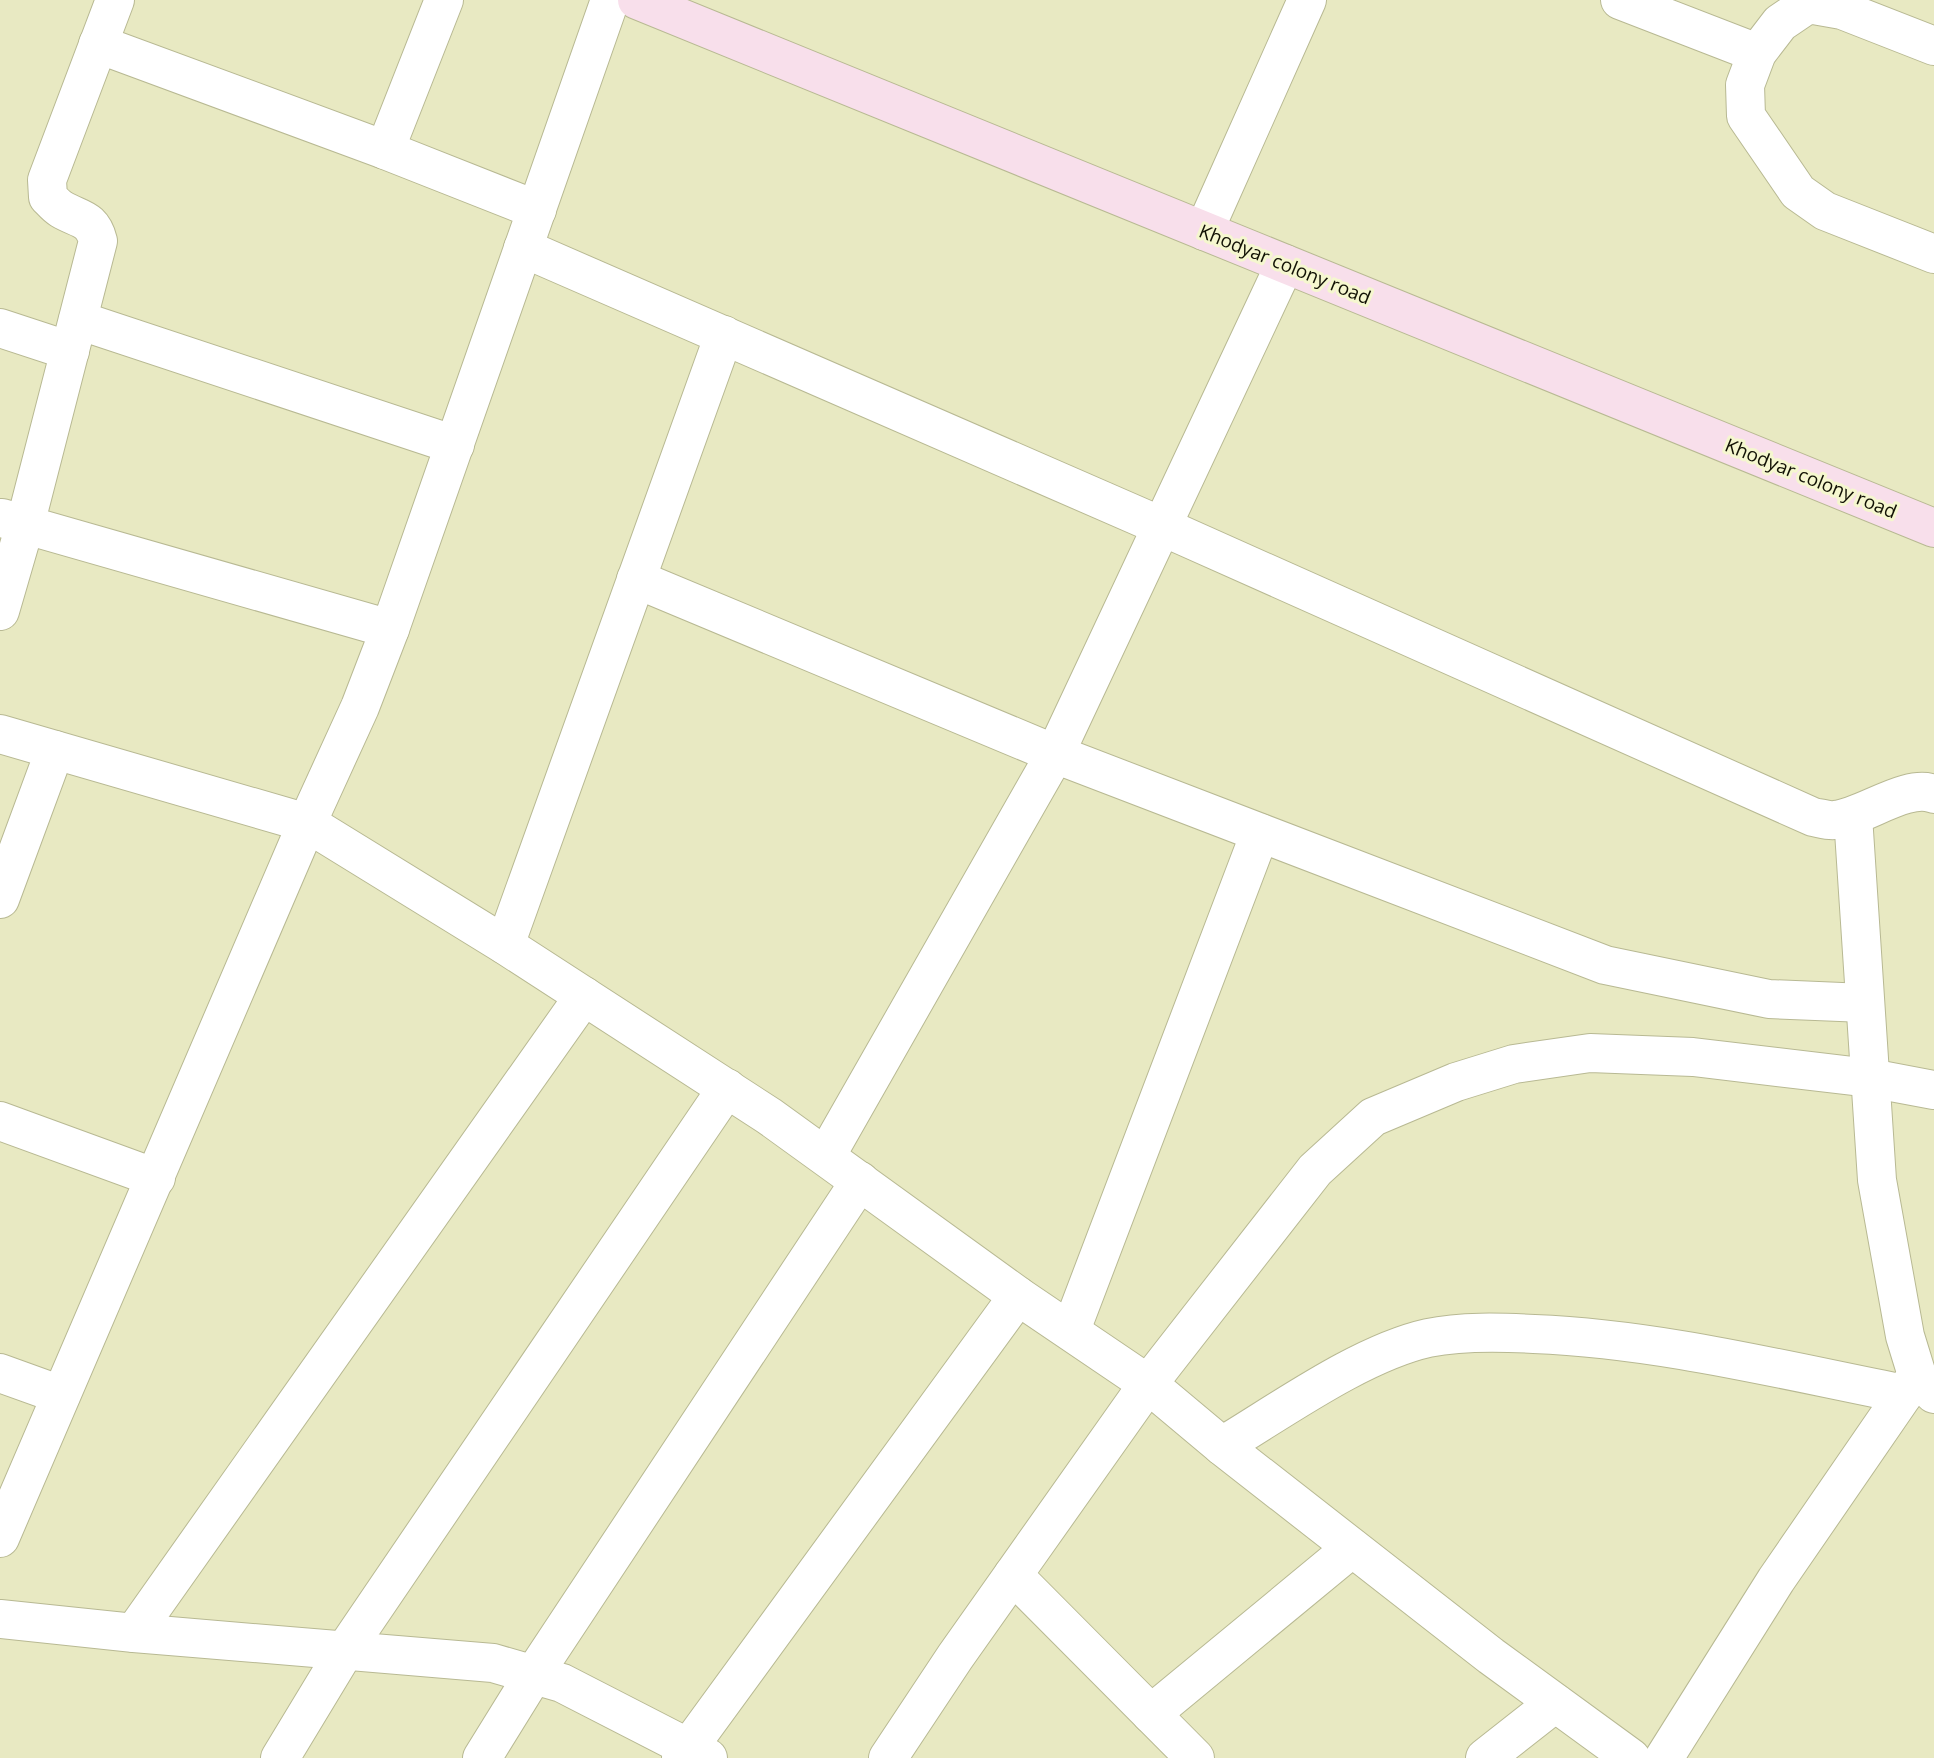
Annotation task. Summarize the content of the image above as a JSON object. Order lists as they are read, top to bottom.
{
  "streets": {
    "street": ["Khodyar colony road"]
  }
}
